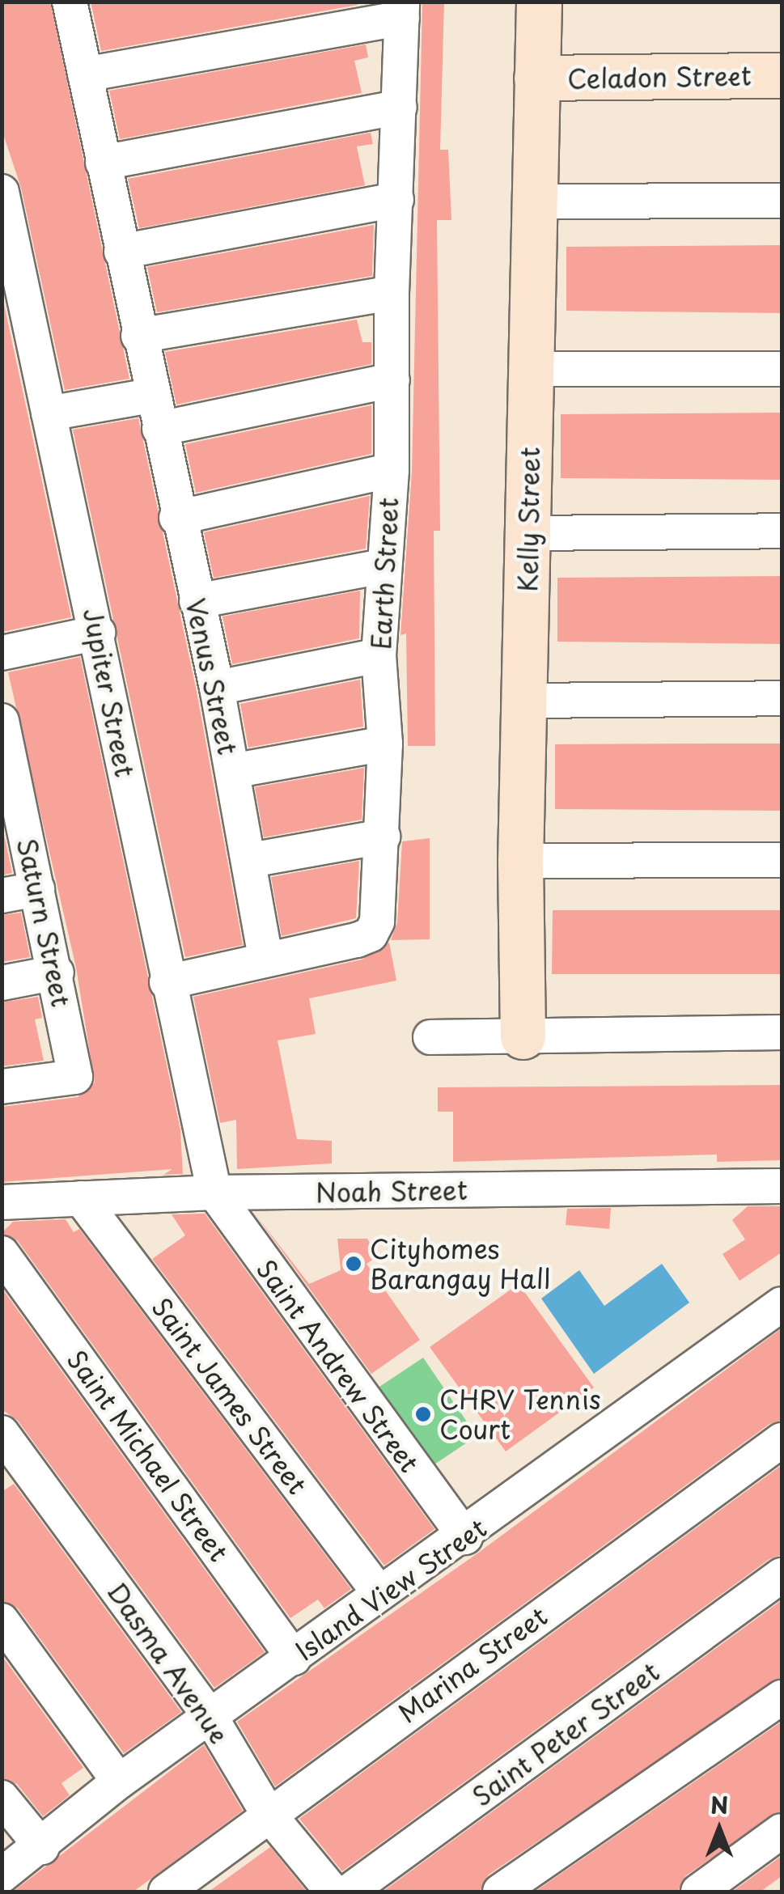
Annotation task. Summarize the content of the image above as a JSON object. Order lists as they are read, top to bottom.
{
  "streets": {
    "street": [
      "Celadon Street",
      "Kelly Street",
      "Earth Street",
      "Venus Street",
      "Jupiter Street",
      "Saturn Street",
      "Noah Street",
      "Saint Andrew Street",
      "Saint James Street",
      "Saint Michael Street",
      "Island View Street",
      "Dasma Avenue",
      "Marina Street",
      "Saint Peter Street"
    ]
  },
  "crossings": [
    ["Celadon Street", "Kelly Street"],
    ["Earth Street", "Venus Street"],
    ["Earth Street", "Jupiter Street"],
    ["Jupiter Street", "Noah Street"],
    ["Jupiter Street", "Saint Andrew Street"],
    ["Noah Street", "Saint Andrew Street"],
    ["Noah Street", "Saint James Street"],
    ["Saint Andrew Street", "Island View Street"],
    ["Saint James Street", "Island View Street"],
    ["Saint Michael Street", "Island View Street"],
    ["Island View Street", "Dasma Avenue"],
    ["Dasma Avenue", "Marina Street"]
  ],
  "places": ["Cityhomes Barangay Hall", "CHRV Tennis Court"],
  "north": "top"
}
